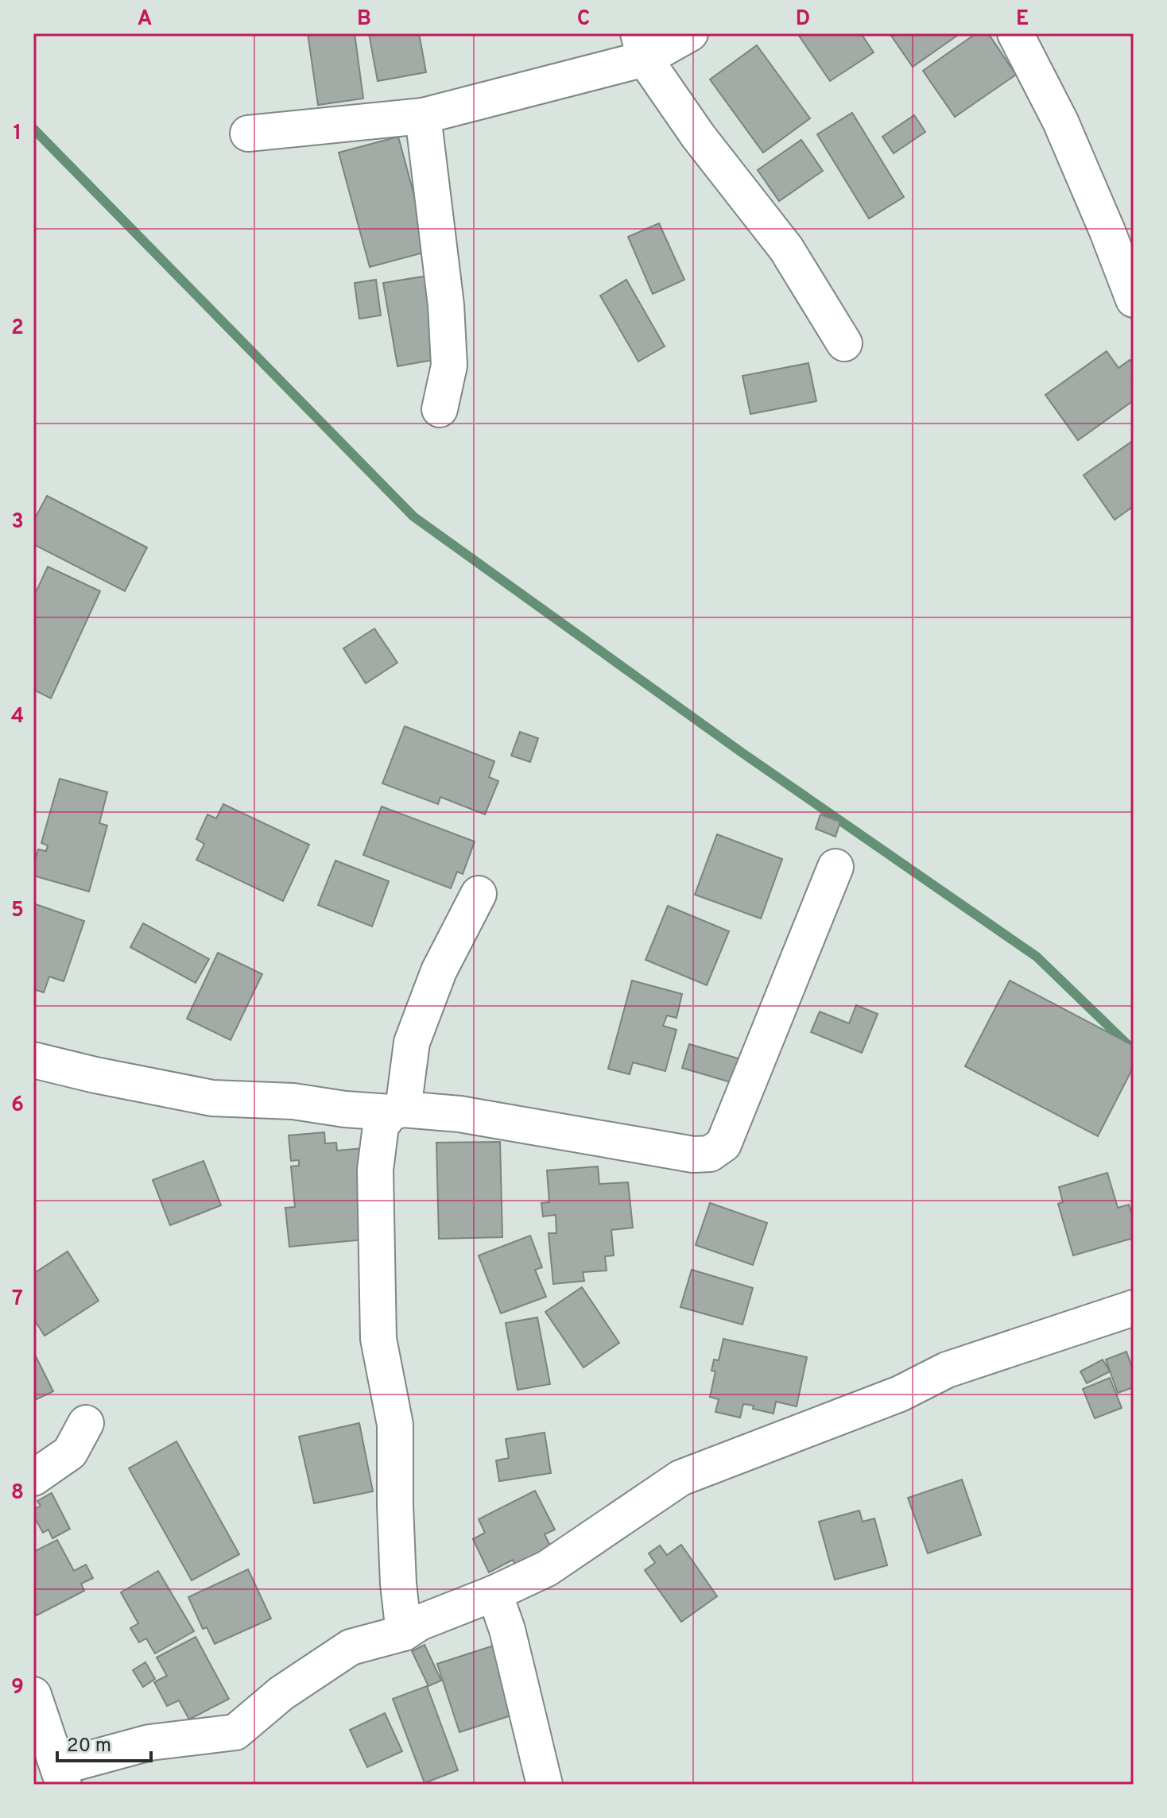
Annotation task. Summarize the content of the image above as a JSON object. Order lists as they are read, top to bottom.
{
  "scale_bar": "20 m",
  "grid": {
    "columns": [
      "A",
      "B",
      "C",
      "D",
      "E"
    ],
    "rows": [
      "1",
      "2",
      "3",
      "4",
      "5",
      "6",
      "7",
      "8",
      "9"
    ]
  }
}
